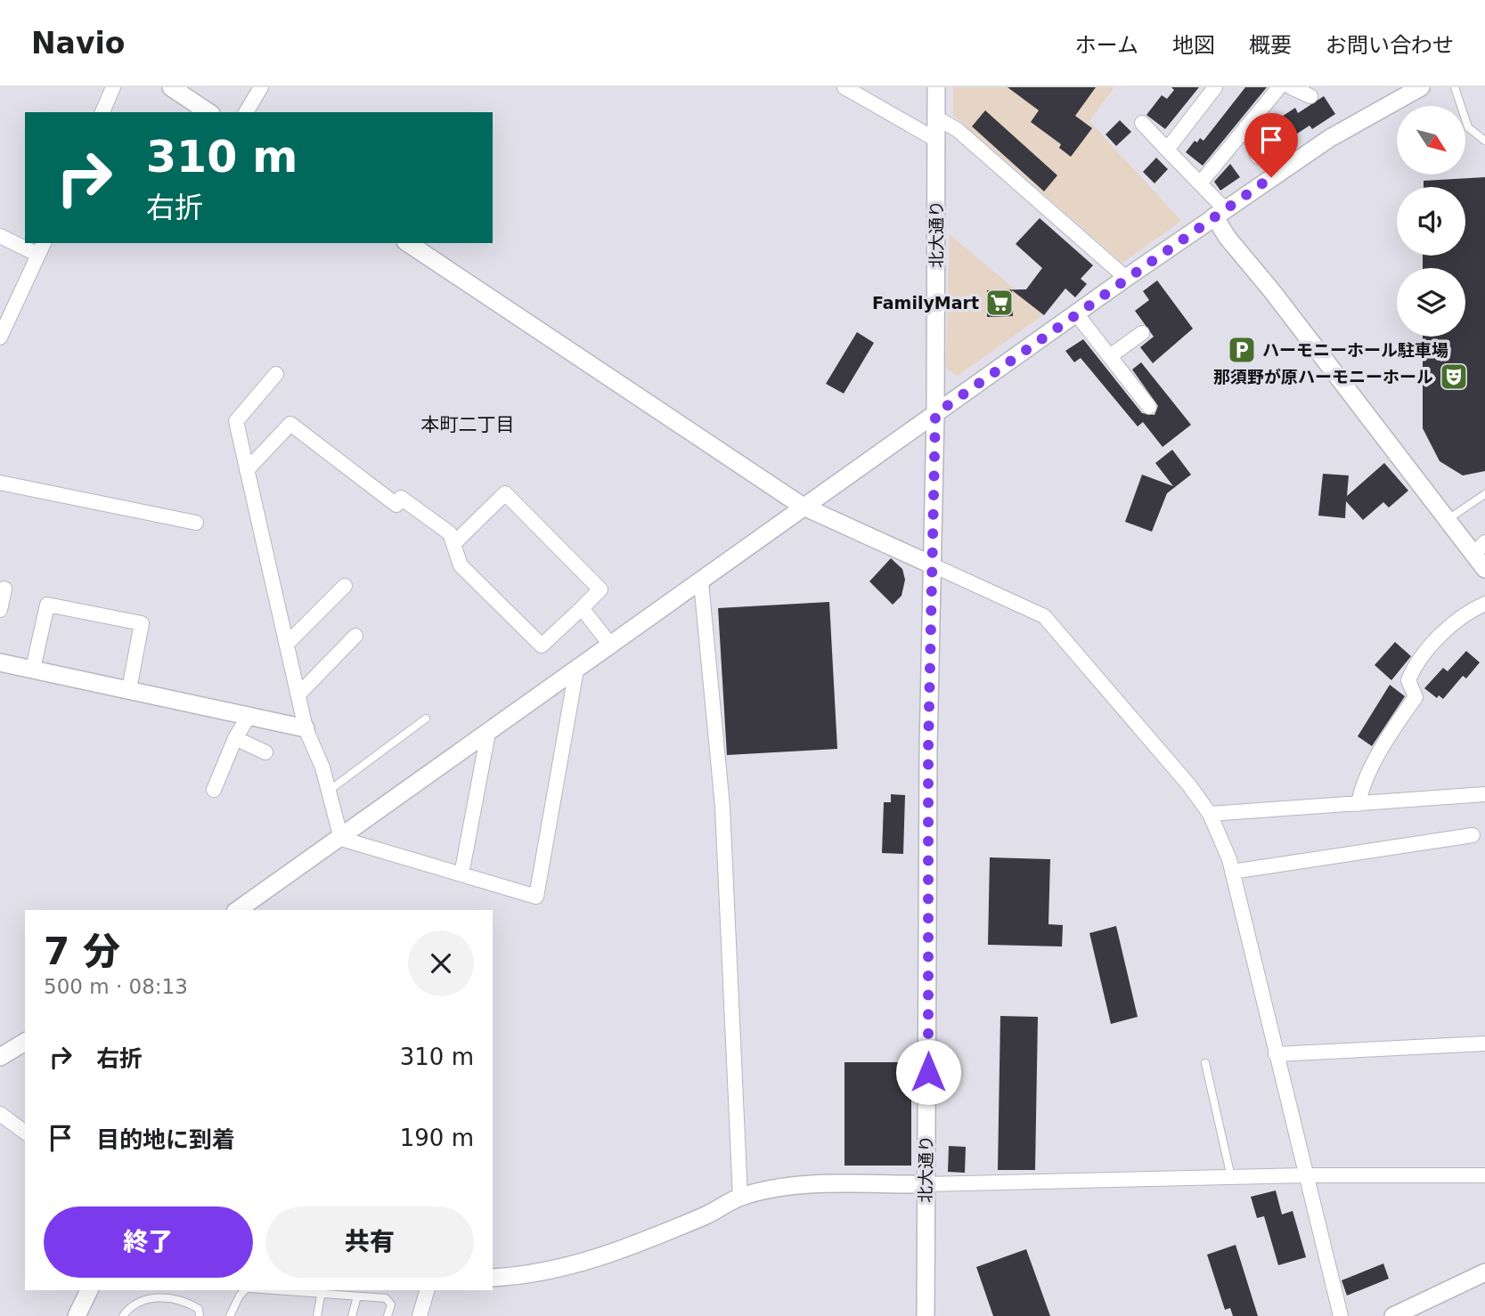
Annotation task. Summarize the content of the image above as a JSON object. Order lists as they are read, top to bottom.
{
  "streets": {
    "street": ["北大通り"]
  },
  "districts": ["本町二丁目"],
  "places": {
    "supermarket": ["FamilyMart"],
    "parking": ["ハーモニーホール駐車場"],
    "theatre": ["那須野が原ハーモニーホール"]
  },
  "north": "bottom right",
  "page": {
    "header": "Navio",
    "nav": [
      "ホーム",
      "地図",
      "概要",
      "お問い合わせ"
    ],
    "turn": ["310 m", "右折"],
    "heading": ["7 分", "500 m · 08:13"],
    "list": [
      {
        "name": "右折",
        "value": "310 m"
      },
      {
        "name": "目的地に到着",
        "value": "190 m"
      }
    ],
    "buttons": ["終了", "共有"]
  }
}
